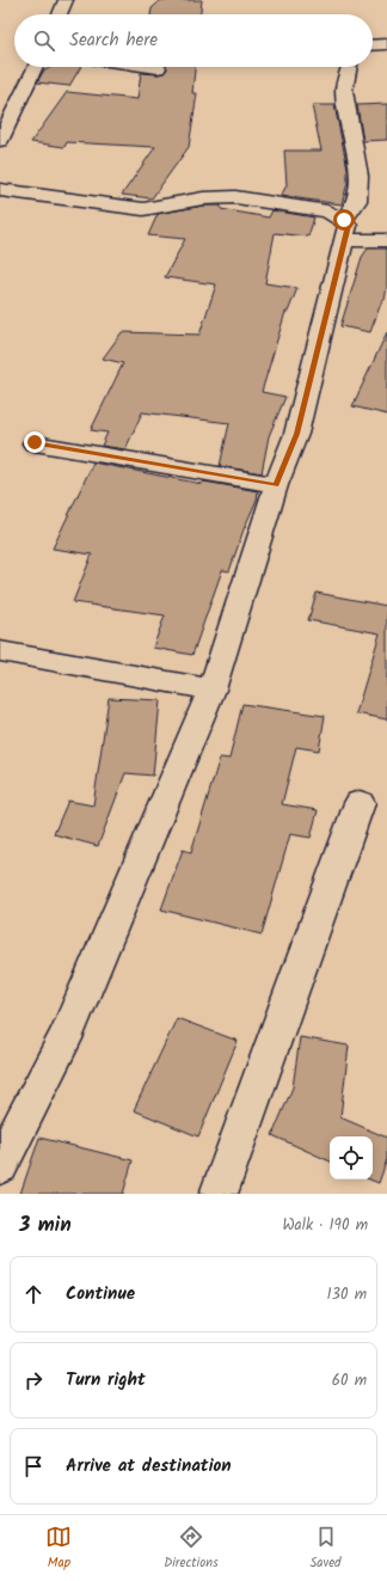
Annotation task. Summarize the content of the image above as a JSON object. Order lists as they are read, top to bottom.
{
  "page": {
    "search": "Search here",
    "heading": ["3 min", "Walk · 190 m"],
    "list": [
      ["Continue", "130 m"],
      ["Turn right", "60 m"],
      "Arrive at destination"
    ],
    "nav": ["Map", "Directions", "Saved"]
  }
}
